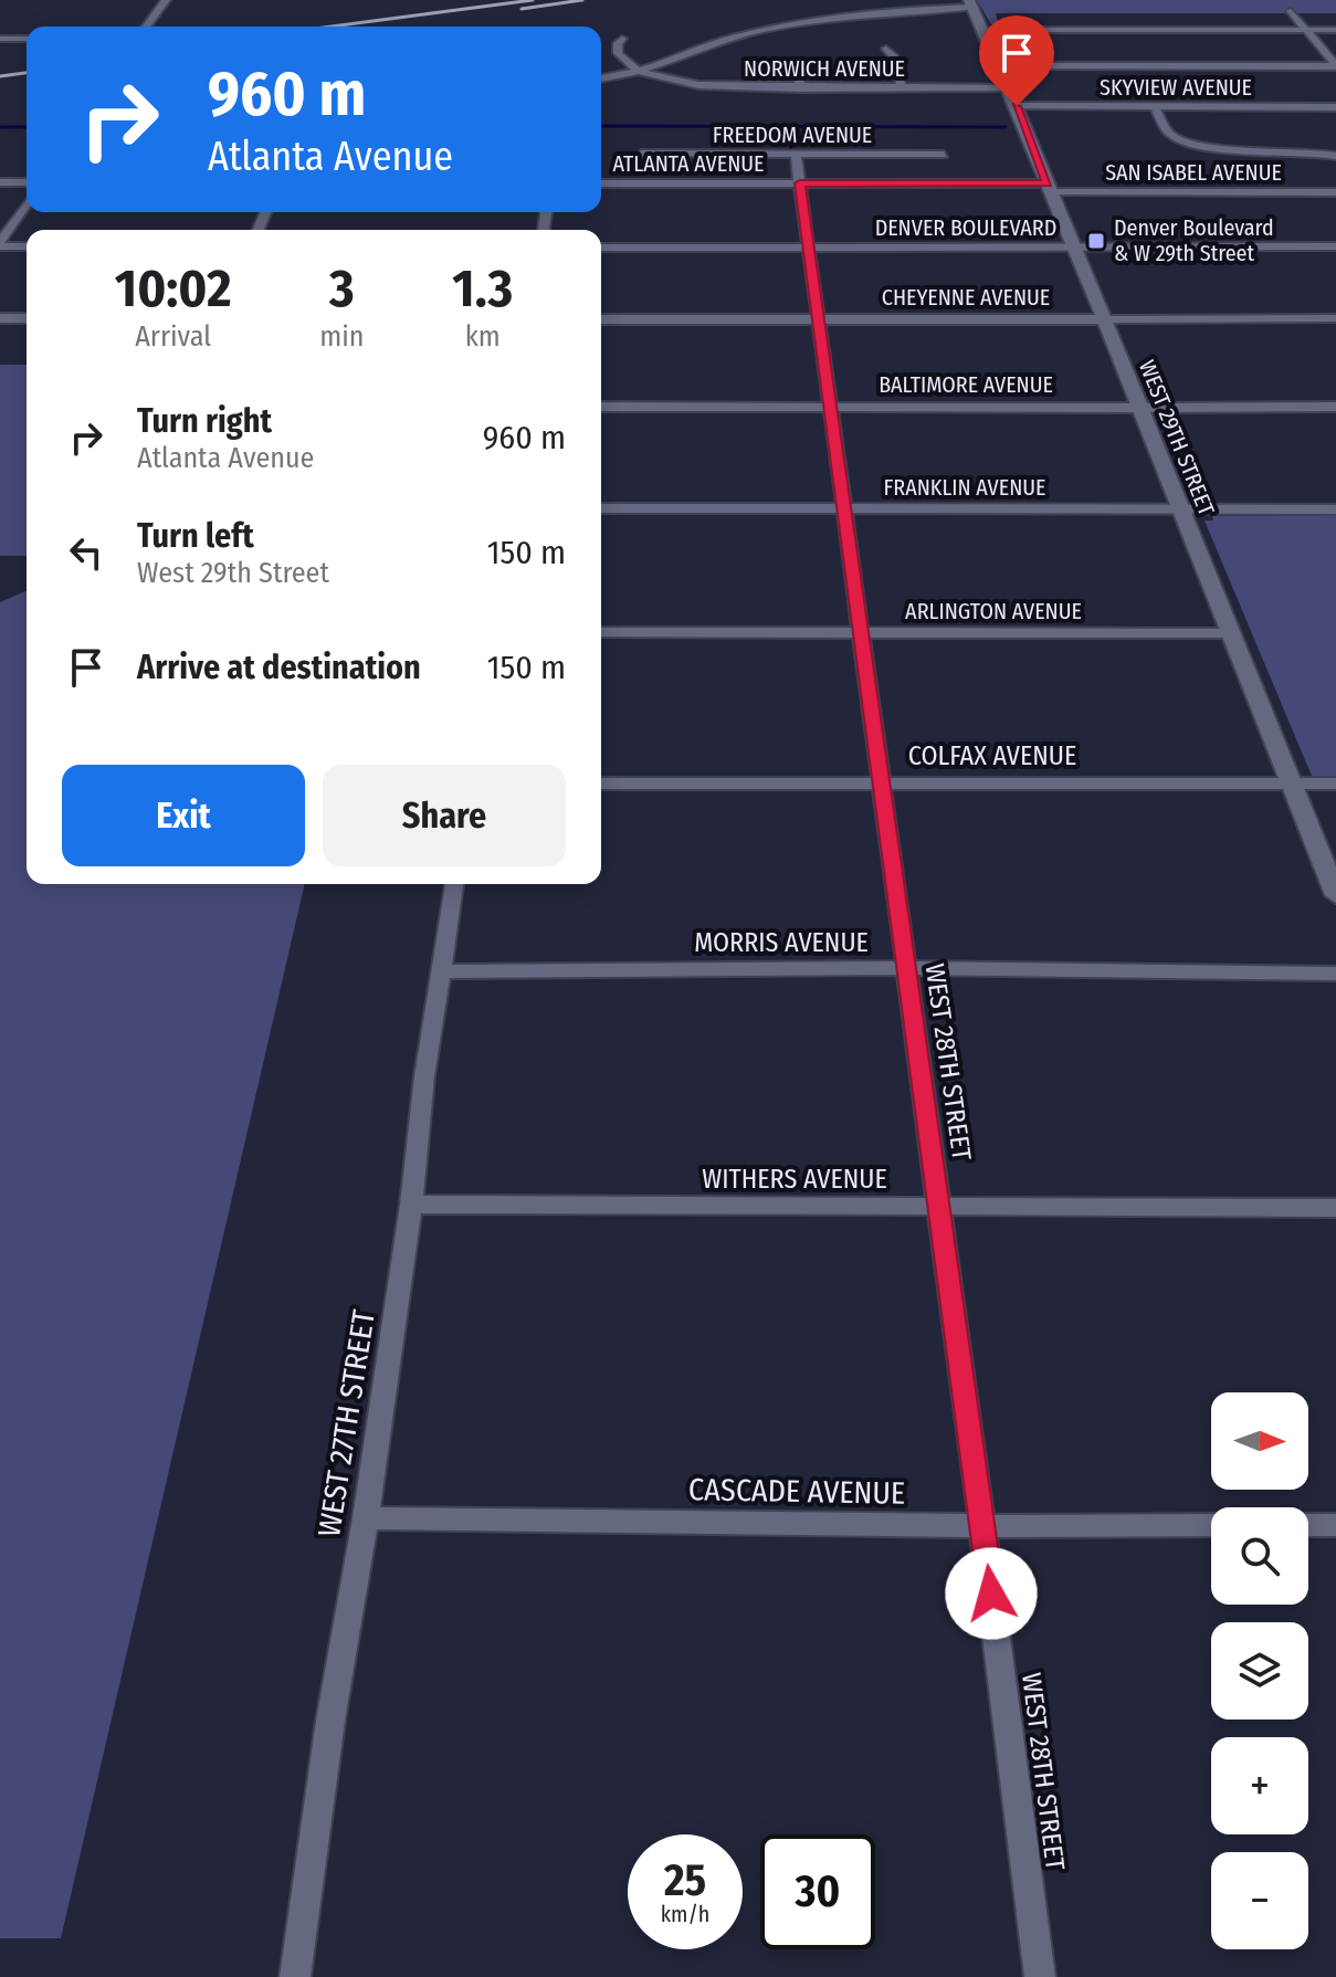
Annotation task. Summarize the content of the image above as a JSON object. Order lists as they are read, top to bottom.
{
  "streets": {
    "street": [
      "NORWICH AVENUE",
      "SKYVIEW AVENUE",
      "FREEDOM AVENUE",
      "ATLANTA AVENUE",
      "SAN ISABEL AVENUE",
      "DENVER BOULEVARD",
      "CHEYENNE AVENUE",
      "BALTIMORE AVENUE",
      "WEST 29TH STREET",
      "FRANKLIN AVENUE",
      "ARLINGTON AVENUE",
      "COLFAX AVENUE",
      "MORRIS AVENUE",
      "WEST 28TH STREET",
      "WITHERS AVENUE",
      "WEST 27TH STREET",
      "CASCADE AVENUE"
    ]
  },
  "crossings": [
    ["NORWICH AVENUE", "WEST 29TH STREET"],
    ["SKYVIEW AVENUE", "WEST 29TH STREET"],
    ["FREEDOM AVENUE", "WEST 28TH STREET"],
    ["ATLANTA AVENUE", "SAN ISABEL AVENUE"],
    ["ATLANTA AVENUE", "WEST 29TH STREET"],
    ["ATLANTA AVENUE", "WEST 28TH STREET"],
    ["SAN ISABEL AVENUE", "WEST 29TH STREET"],
    ["DENVER BOULEVARD", "WEST 29TH STREET"],
    ["DENVER BOULEVARD", "WEST 28TH STREET"],
    ["CHEYENNE AVENUE", "WEST 29TH STREET"],
    ["CHEYENNE AVENUE", "WEST 28TH STREET"],
    ["BALTIMORE AVENUE", "WEST 29TH STREET"],
    ["BALTIMORE AVENUE", "WEST 28TH STREET"],
    ["WEST 29TH STREET", "FRANKLIN AVENUE"],
    ["WEST 29TH STREET", "ARLINGTON AVENUE"],
    ["WEST 29TH STREET", "COLFAX AVENUE"],
    ["FRANKLIN AVENUE", "WEST 28TH STREET"],
    ["ARLINGTON AVENUE", "WEST 28TH STREET"],
    ["COLFAX AVENUE", "WEST 28TH STREET"],
    ["MORRIS AVENUE", "WEST 28TH STREET"],
    ["MORRIS AVENUE", "WEST 27TH STREET"],
    ["WEST 28TH STREET", "WITHERS AVENUE"],
    ["WEST 28TH STREET", "CASCADE AVENUE"],
    ["WITHERS AVENUE", "WEST 27TH STREET"],
    ["WEST 27TH STREET", "CASCADE AVENUE"]
  ],
  "places": {
    "transit": ["Denver Boulevard & W 29th Street"]
  },
  "north": "right",
  "page": {
    "turn": ["960 m", "Atlanta Avenue"],
    "eta": [
      "10:02",
      "Arrival",
      "3",
      "min",
      "1.3",
      "km"
    ],
    "list": [
      {
        "name": "Turn right",
        "note": "Atlanta Avenue",
        "value": "960 m"
      },
      {
        "name": "Turn left",
        "note": "West 29th Street",
        "value": "150 m"
      },
      {
        "name": "Arrive at destination",
        "value": "150 m"
      }
    ],
    "buttons": ["Exit", "Share"],
    "map_buttons": ["+", "−"],
    "speed": "25 km/h",
    "limit": "30"
  }
}
